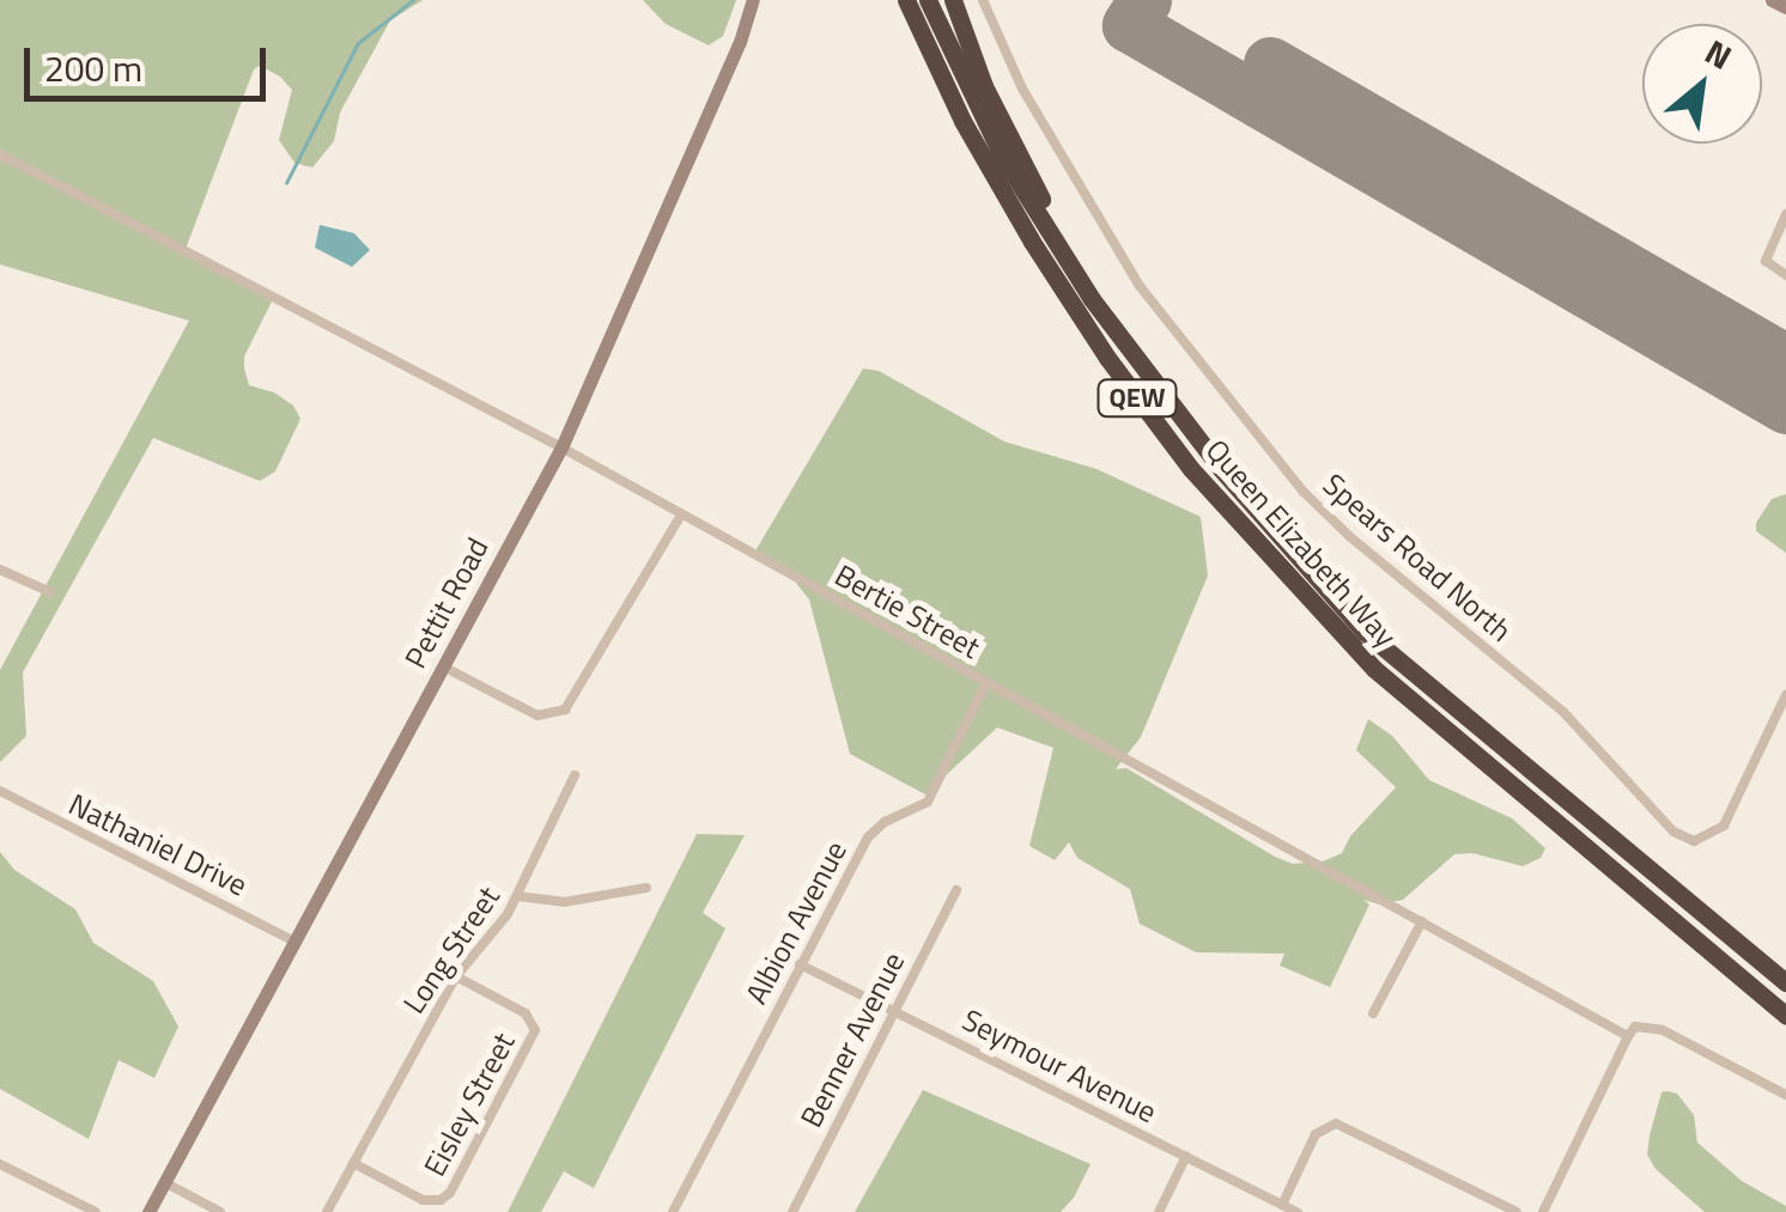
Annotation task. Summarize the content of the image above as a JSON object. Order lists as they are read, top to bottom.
{
  "streets": {
    "highway": ["QEW", "Queen Elizabeth Way"],
    "street": [
      "Spears Road North",
      "Pettit Road",
      "Bertie Street",
      "Nathaniel Drive",
      "Albion Avenue",
      "Long Street",
      "Benner Avenue",
      "Seymour Avenue",
      "Eisley Street"
    ]
  },
  "crossings": [
    ["Pettit Road", "Bertie Street"],
    ["Pettit Road", "Nathaniel Drive"],
    ["Bertie Street", "Albion Avenue"],
    ["Albion Avenue", "Seymour Avenue"],
    ["Long Street", "Eisley Street"],
    ["Benner Avenue", "Seymour Avenue"]
  ],
  "scale_bar": "200 m",
  "north": "top right"
}
